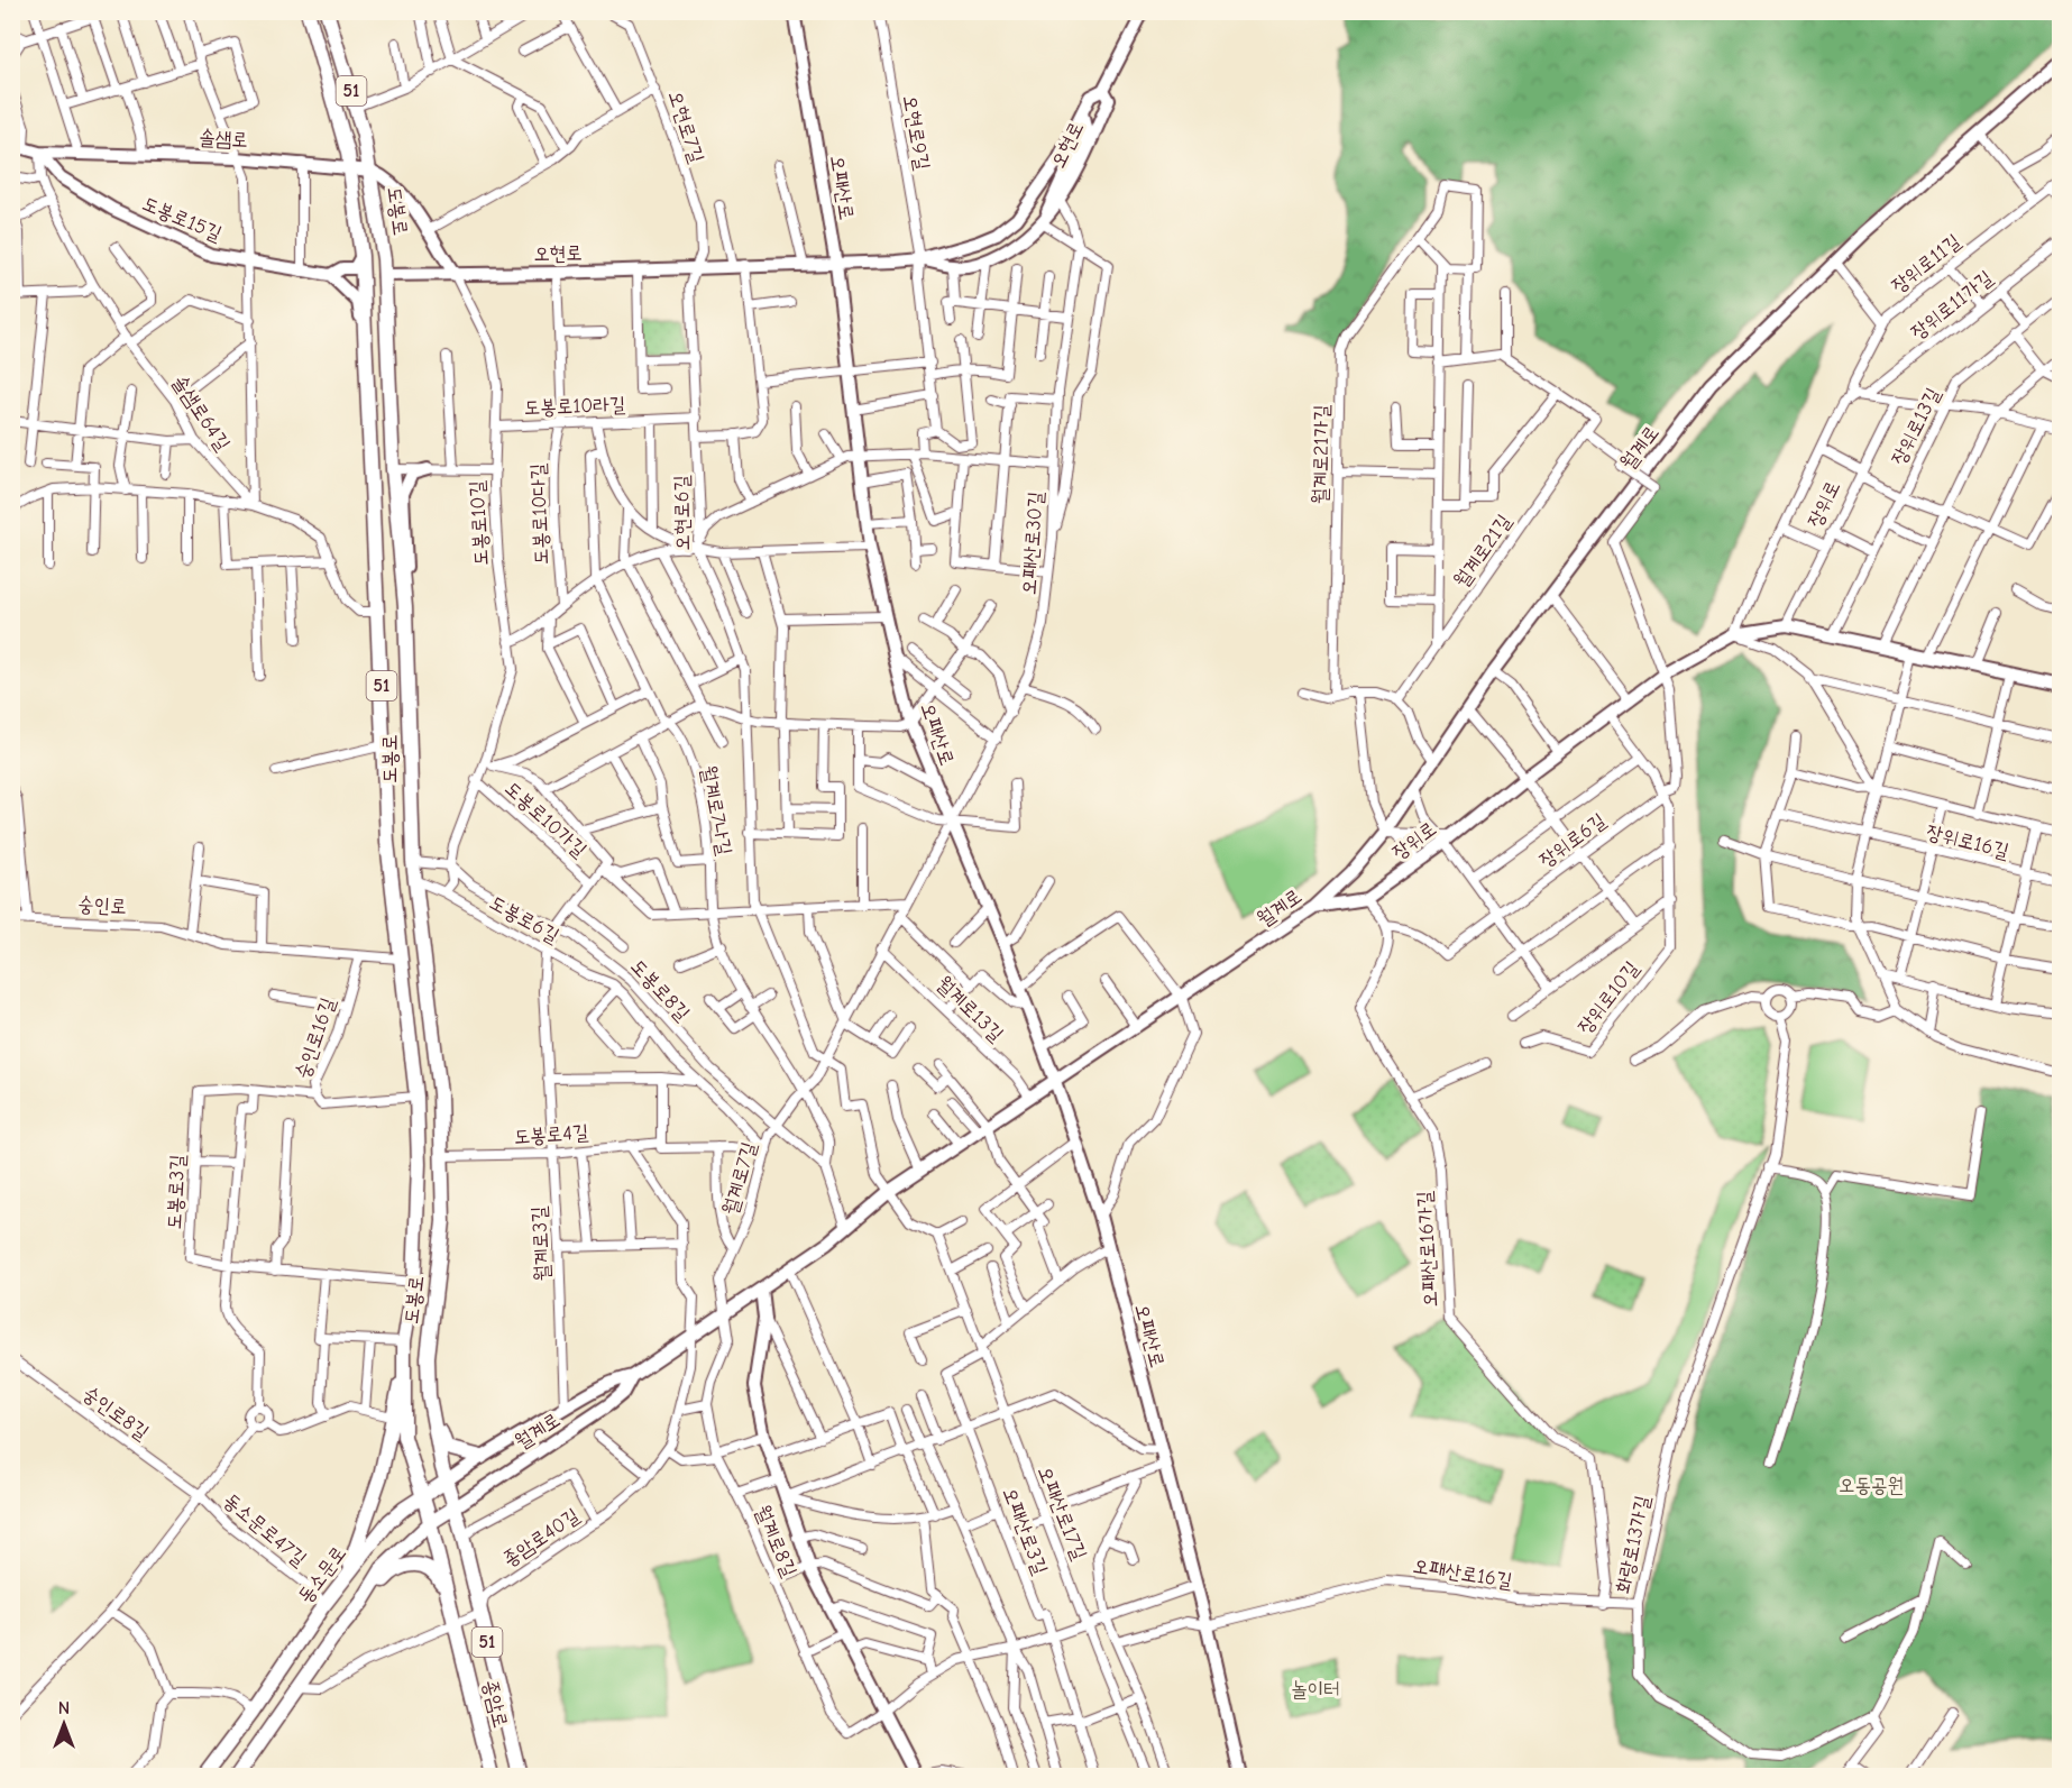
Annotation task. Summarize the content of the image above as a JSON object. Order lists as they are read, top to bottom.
{
  "streets": {
    "main road": [
      "51",
      "솔샘로",
      "오현로",
      "오패산로",
      "도봉로",
      "도봉로15길",
      "월계로",
      "장위로",
      "도봉로10길",
      "동소문로",
      "종암로"
    ],
    "street": [
      "오현로7길",
      "오현로9길",
      "장위로11길",
      "장위로11가길",
      "도봉로10라길",
      "솔샘로64길",
      "장위로13길",
      "월계로21가길",
      "오현로6길",
      "도봉로10다길",
      "오패산로30길",
      "월계로21길",
      "월계로7나길",
      "도봉로10가길",
      "장위로6길",
      "장위로16길",
      "숭인로",
      "도봉로6길",
      "도봉로8길",
      "장위로10길",
      "월계로13길",
      "숭인로16길",
      "도봉로4길",
      "월계로7길",
      "도봉로3길",
      "월계로3길",
      "오패산로16가길",
      "숭인로8길",
      "오패산로17길",
      "동소문로47길",
      "오패산로3길",
      "종암로40길",
      "월계로8길",
      "화랑로13가길",
      "오패산로16길"
    ]
  },
  "crossings": [
    ["오현로7길", "오현로"],
    ["오현로7길", "오현로6길"],
    ["오현로9길", "오현로"],
    ["솔샘로", "도봉로"],
    ["솔샘로", "도봉로15길"],
    ["솔샘로", "솔샘로64길"],
    ["솔샘로", "도봉로10길"],
    ["오현로", "오패산로"],
    ["오현로", "도봉로"],
    ["오현로", "오현로6길"],
    ["오현로", "도봉로10다길"],
    ["오현로", "도봉로10길"],
    ["오패산로", "월계로"],
    ["오패산로", "오패산로30길"],
    ["오패산로", "월계로7길"],
    ["오패산로", "오패산로16길"],
    ["도봉로", "월계로"],
    ["도봉로", "도봉로10길"],
    ["도봉로", "숭인로"],
    ["도봉로", "도봉로6길"],
    ["도봉로", "도봉로4길"],
    ["도봉로", "도봉로3길"],
    ["도봉로", "동소문로"],
    ["도봉로", "종암로"],
    ["도봉로15길", "솔샘로64길"],
    ["장위로11길", "장위로"],
    ["도봉로10라길", "오현로6길"],
    ["도봉로10라길", "도봉로10다길"],
    ["도봉로10라길", "도봉로10길"],
    ["장위로13길", "장위로"],
    ["월계로", "장위로"],
    ["월계로", "월계로21길"],
    ["월계로", "월계로13길"],
    ["월계로", "월계로7길"],
    ["월계로", "월계로3길"],
    ["월계로", "종암로40길"],
    ["월계로", "월계로8길"],
    ["월계로", "동소문로"],
    ["월계로", "종암로"],
    ["장위로", "장위로10길"],
    ["오현로6길", "월계로7길"],
    ["도봉로10길", "도봉로10가길"],
    ["도봉로10길", "도봉로6길"],
    ["도봉로10길", "도봉로8길"],
    ["오패산로30길", "월계로7길"],
    ["월계로7나길", "월계로7길"],
    ["도봉로10가길", "월계로3길"],
    ["장위로6길", "장위로10길"],
    ["장위로6길", "오패산로16가길"],
    ["숭인로", "숭인로16길"],
    ["도봉로6길", "도봉로4길"],
    ["도봉로6길", "월계로7길"],
    ["도봉로6길", "월계로3길"],
    ["도봉로8길", "월계로7길"],
    ["도봉로8길", "월계로3길"],
    ["월계로13길", "월계로7길"],
    ["숭인로16길", "도봉로3길"],
    ["도봉로4길", "월계로7길"],
    ["도봉로4길", "월계로3길"],
    ["도봉로4길", "종암로40길"],
    ["월계로7길", "월계로8길"],
    ["오패산로16가길", "오패산로16길"],
    ["숭인로8길", "동소문로47길"],
    ["오패산로17길", "오패산로3길"],
    ["동소문로47길", "동소문로"],
    ["종암로40길", "종암로"],
    ["화랑로13가길", "오패산로16길"]
  ],
  "parks": ["오동공원", "놀이터"],
  "north": "top"
}
